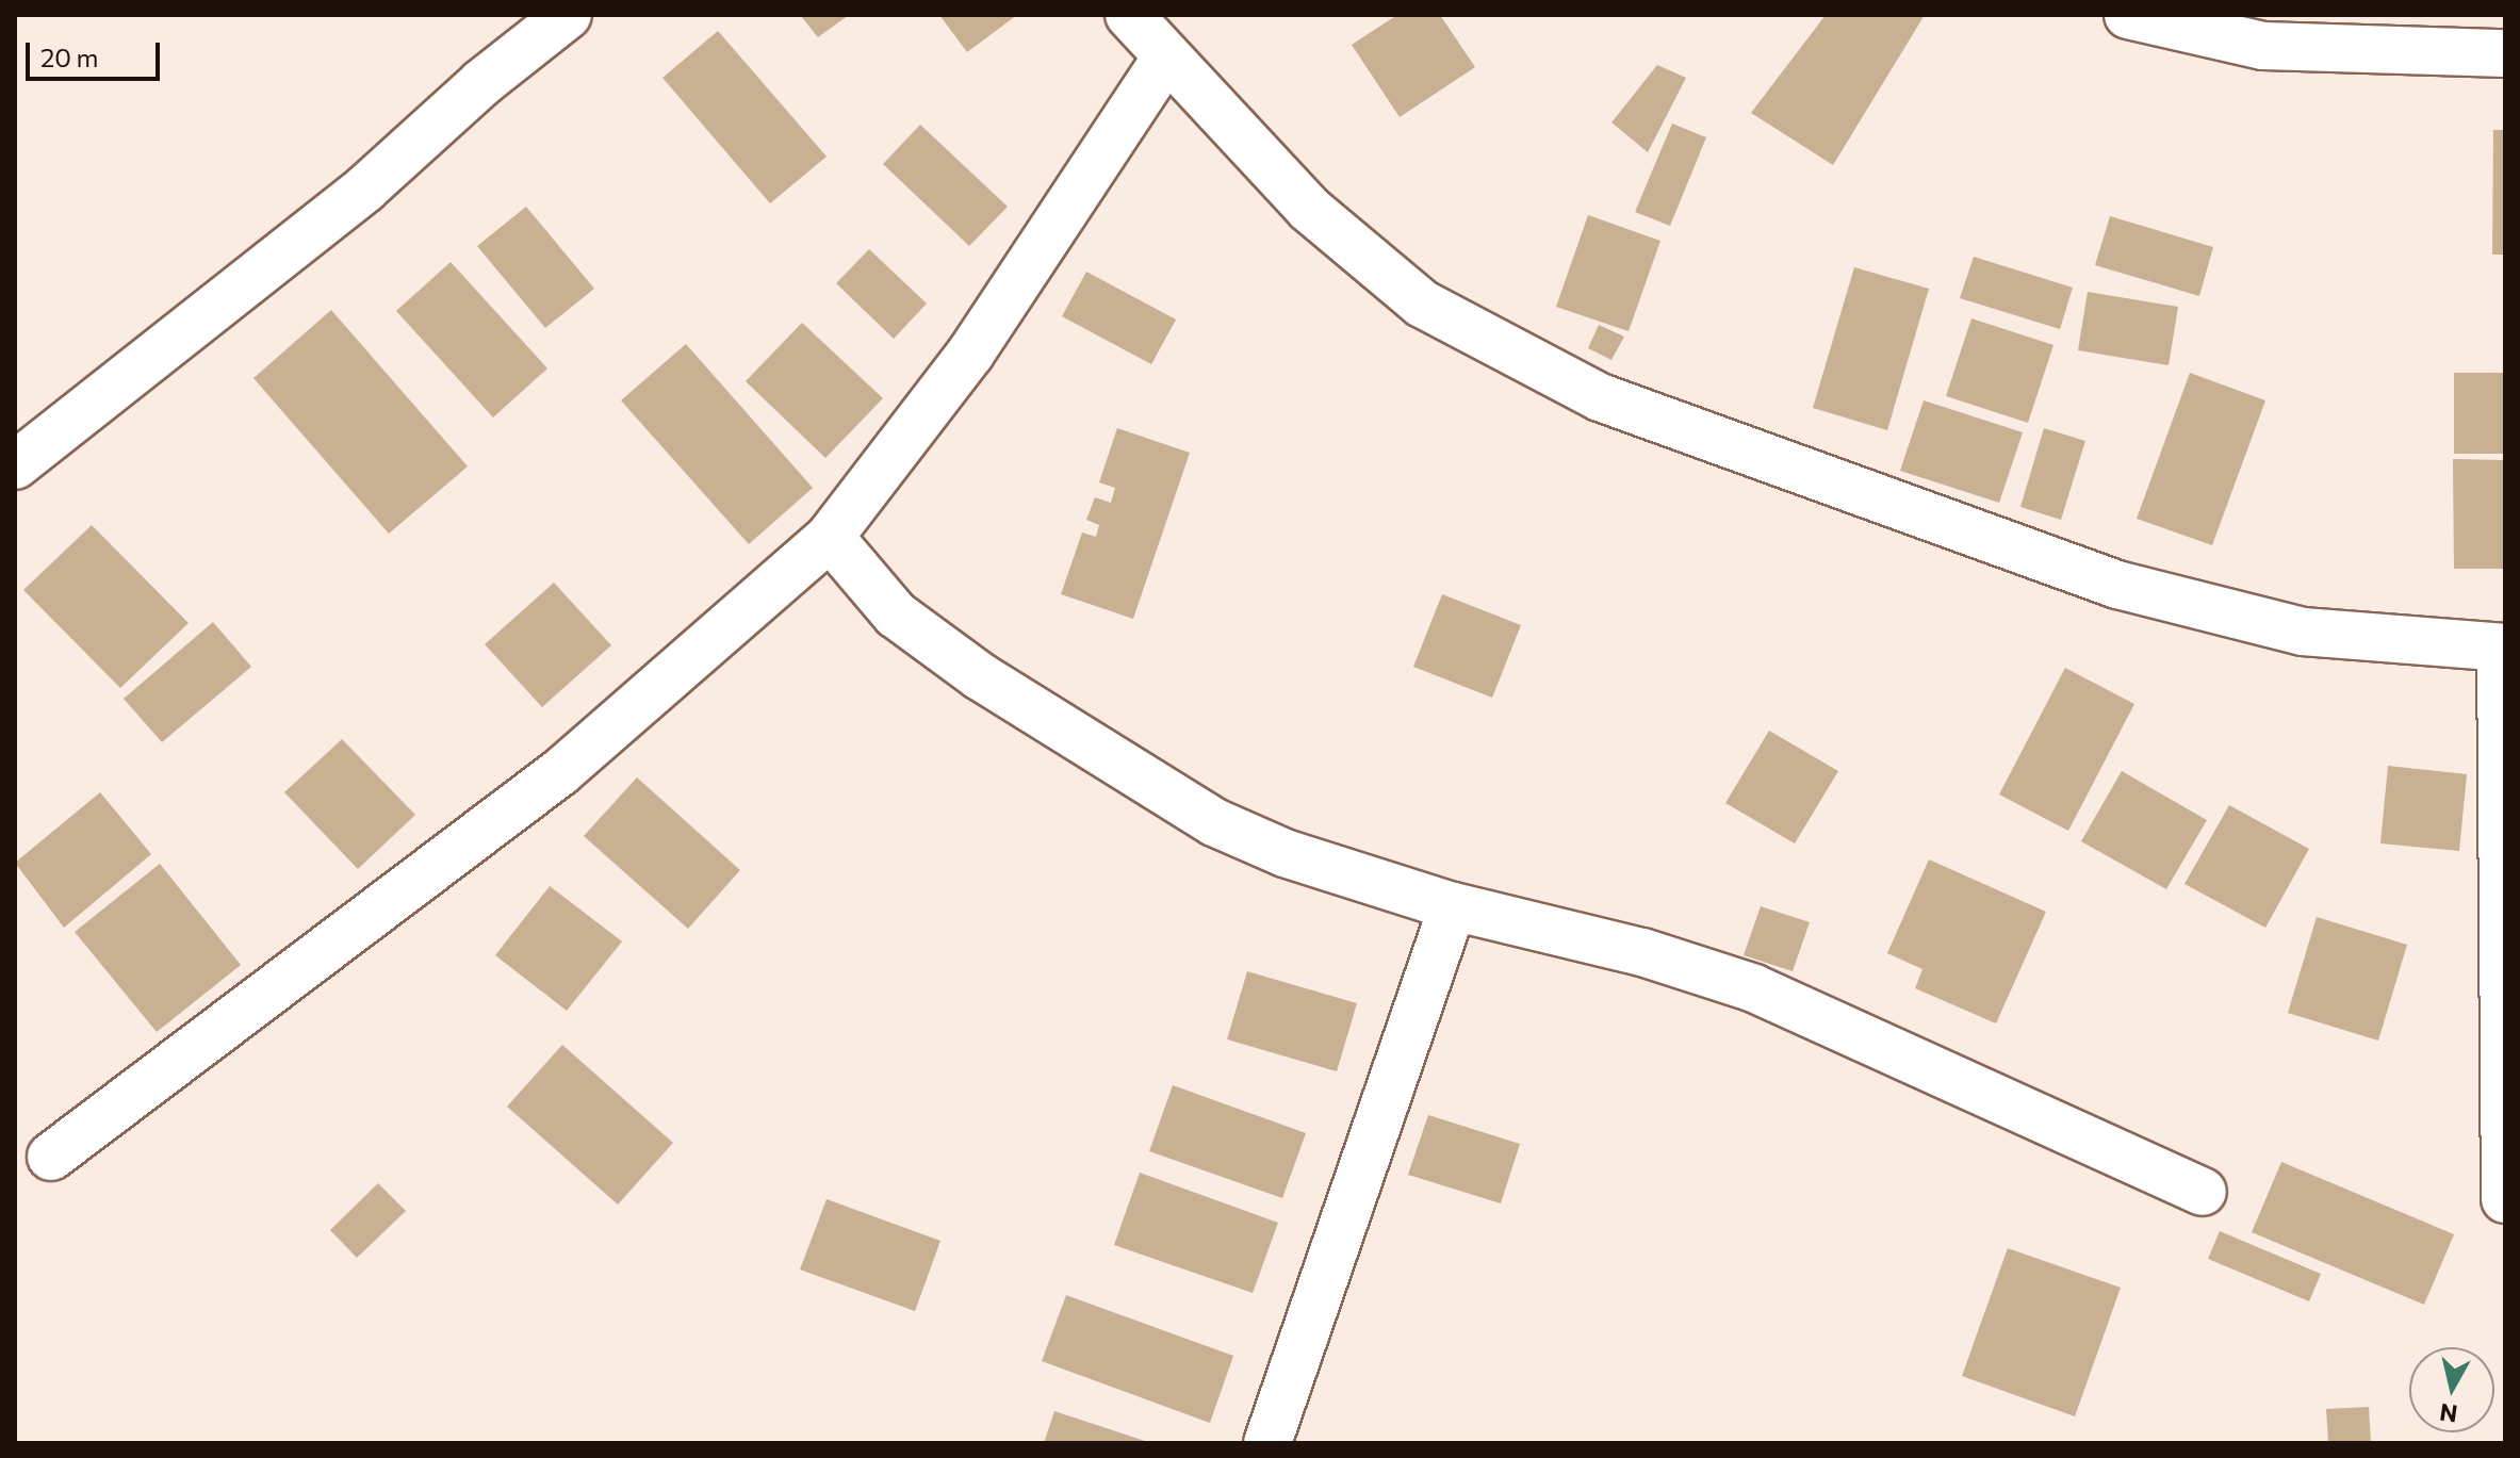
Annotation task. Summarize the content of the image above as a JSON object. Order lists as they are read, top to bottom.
{
  "scale_bar": "20 m",
  "north": "bottom"
}
